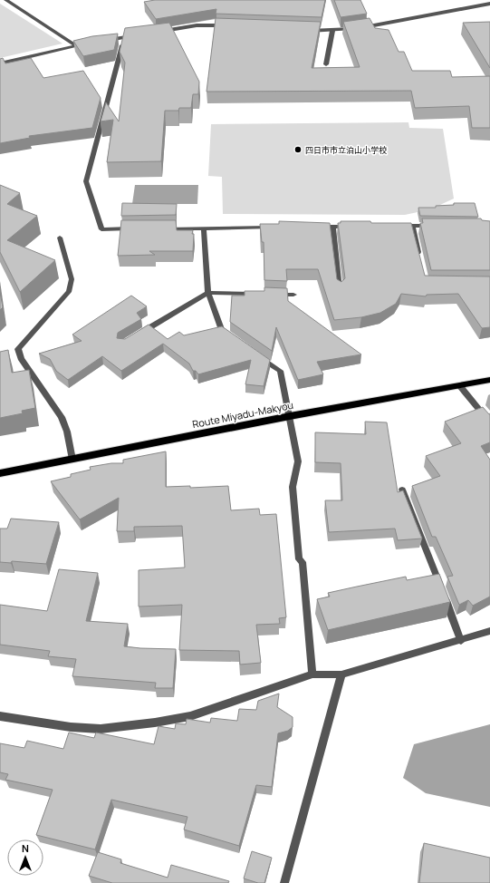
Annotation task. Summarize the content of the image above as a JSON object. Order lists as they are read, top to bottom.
{
  "streets": {
    "main road": ["Route Miyadu-Makyou"]
  },
  "places": ["四日市市立泊山小学校"],
  "north": "top"
}
